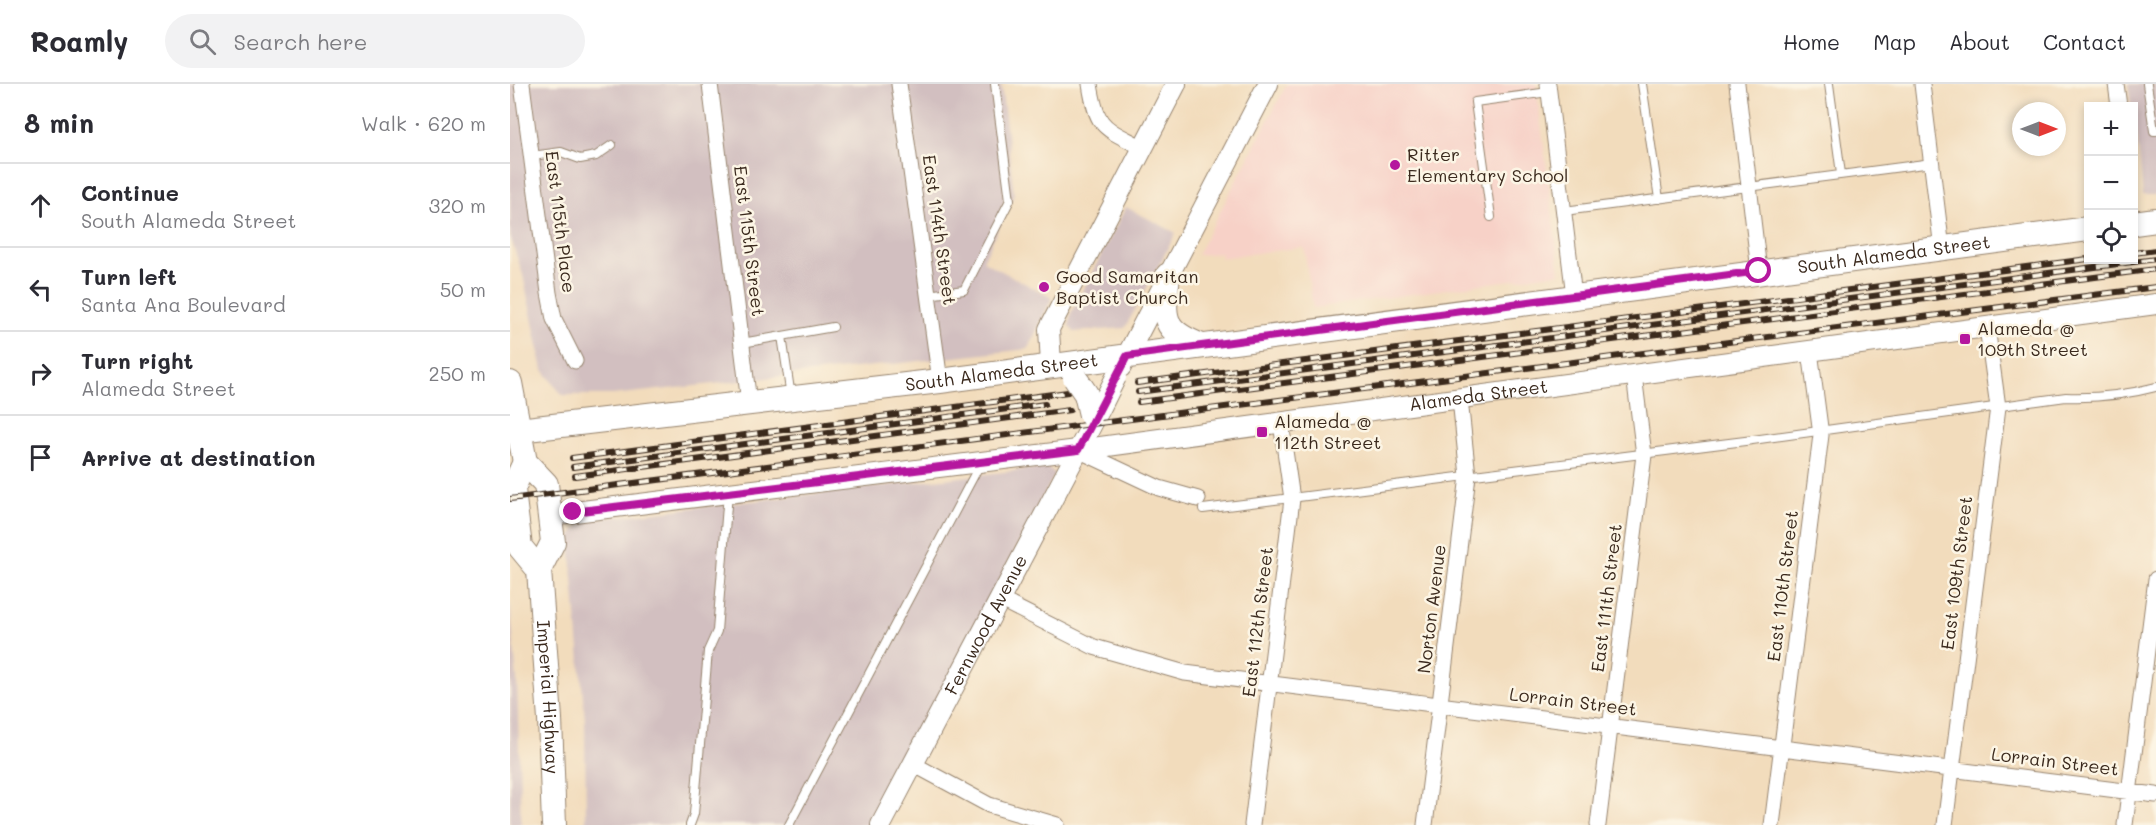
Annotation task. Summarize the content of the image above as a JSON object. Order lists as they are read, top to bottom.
{
  "streets": {
    "main road": ["South Alameda Street", "Imperial Highway"],
    "street": [
      "East 115th Place",
      "East 114th Street",
      "East 115th Street",
      "Alameda Street",
      "East 109th Street",
      "East 110th Street",
      "East 111th Street",
      "Norton Avenue",
      "East 112th Street",
      "Fernwood Avenue",
      "Lorrain Street"
    ]
  },
  "crossings": [
    ["East 114th Street", "South Alameda Street"],
    ["East 115th Street", "South Alameda Street"],
    ["South Alameda Street", "Fernwood Avenue"],
    ["Alameda Street", "East 109th Street"],
    ["Alameda Street", "East 110th Street"],
    ["Alameda Street", "East 111th Street"],
    ["Alameda Street", "Norton Avenue"],
    ["Alameda Street", "East 112th Street"],
    ["Alameda Street", "Fernwood Avenue"],
    ["East 109th Street", "Lorrain Street"],
    ["East 110th Street", "Lorrain Street"],
    ["East 111th Street", "Lorrain Street"],
    ["Norton Avenue", "Lorrain Street"],
    ["East 112th Street", "Lorrain Street"],
    ["Fernwood Avenue", "Lorrain Street"]
  ],
  "places": {
    "other": ["Ritter Elementary School", "Good Samaritan Baptist Church"],
    "transit": ["Alameda @ 109th Street", "Alameda @ 112th Street"]
  },
  "north": "right",
  "page": {
    "header": "Roamly",
    "search": "Search here",
    "nav": [
      "Home",
      "Map",
      "About",
      "Contact"
    ],
    "heading": ["8 min", "Walk · 620 m"],
    "map_buttons": ["+", "−"],
    "list": [
      ["Continue", "South Alameda Street", "320 m"],
      ["Turn left", "Santa Ana Boulevard", "50 m"],
      ["Turn right", "Alameda Street", "250 m"],
      "Arrive at destination"
    ]
  }
}
